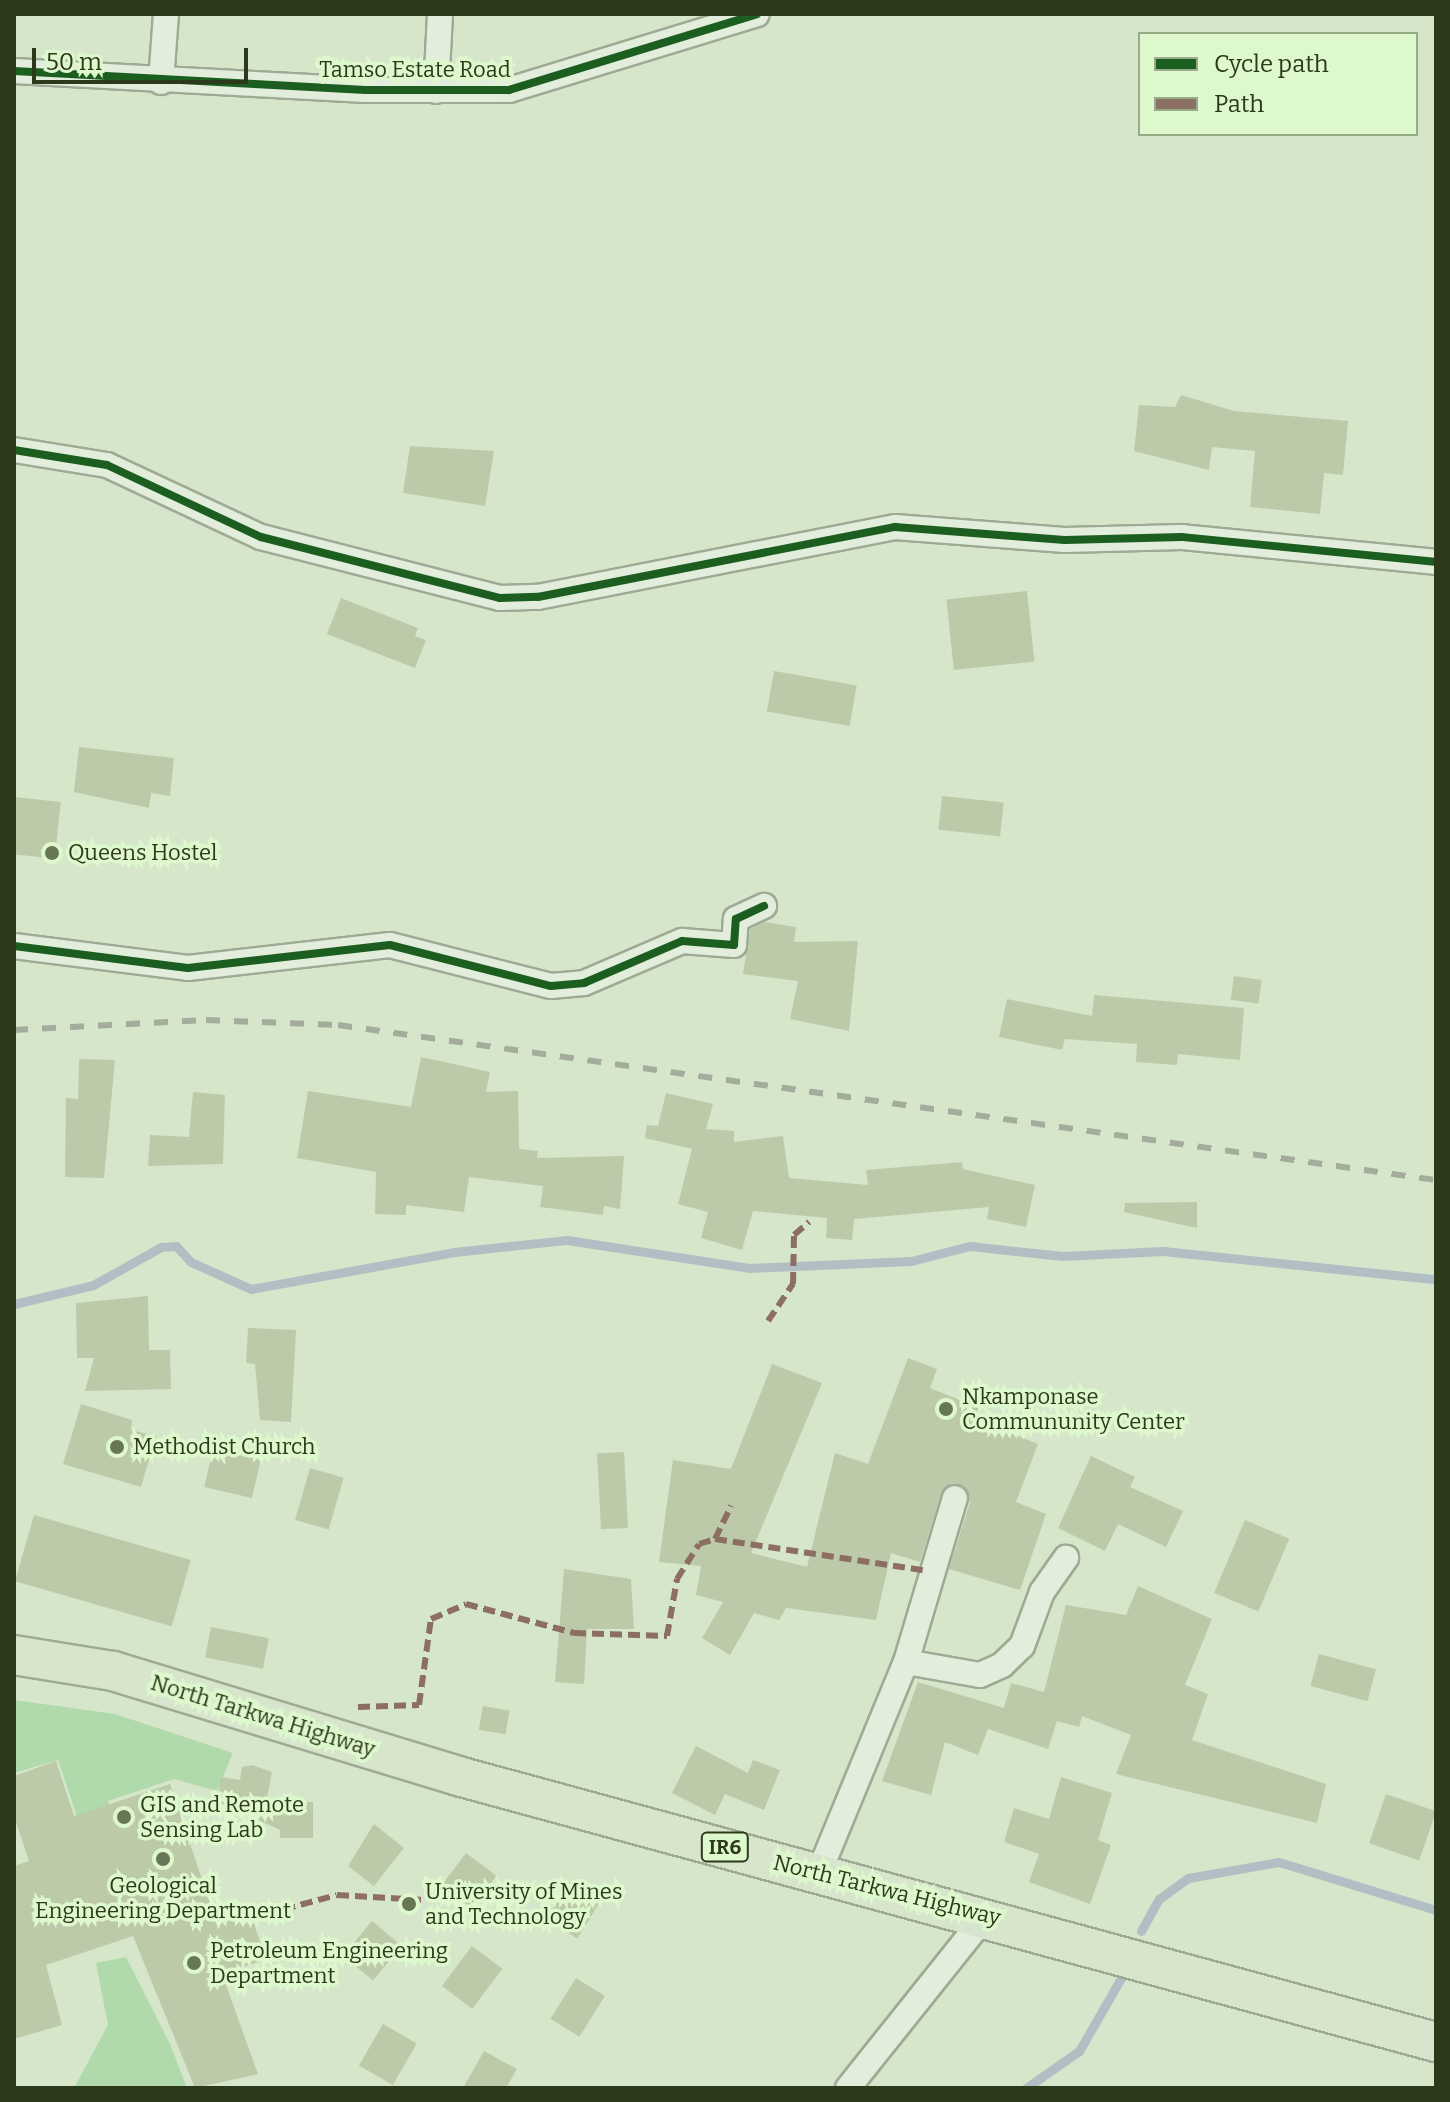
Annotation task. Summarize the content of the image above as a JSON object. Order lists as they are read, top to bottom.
{
  "streets": {
    "main road": ["North Tarkwa Highway", "IR6"],
    "street": ["Tamso Estate Road"]
  },
  "places": [
    "Queens Hostel",
    "Nkamponase Commununity Center",
    "Methodist Church",
    "GIS and Remote Sensing Lab",
    "Geological Engineering Department",
    "University of Mines and Technology",
    "Petroleum Engineering Department"
  ],
  "legend": ["Cycle path", "Path"],
  "scale_bar": "50 m"
}
